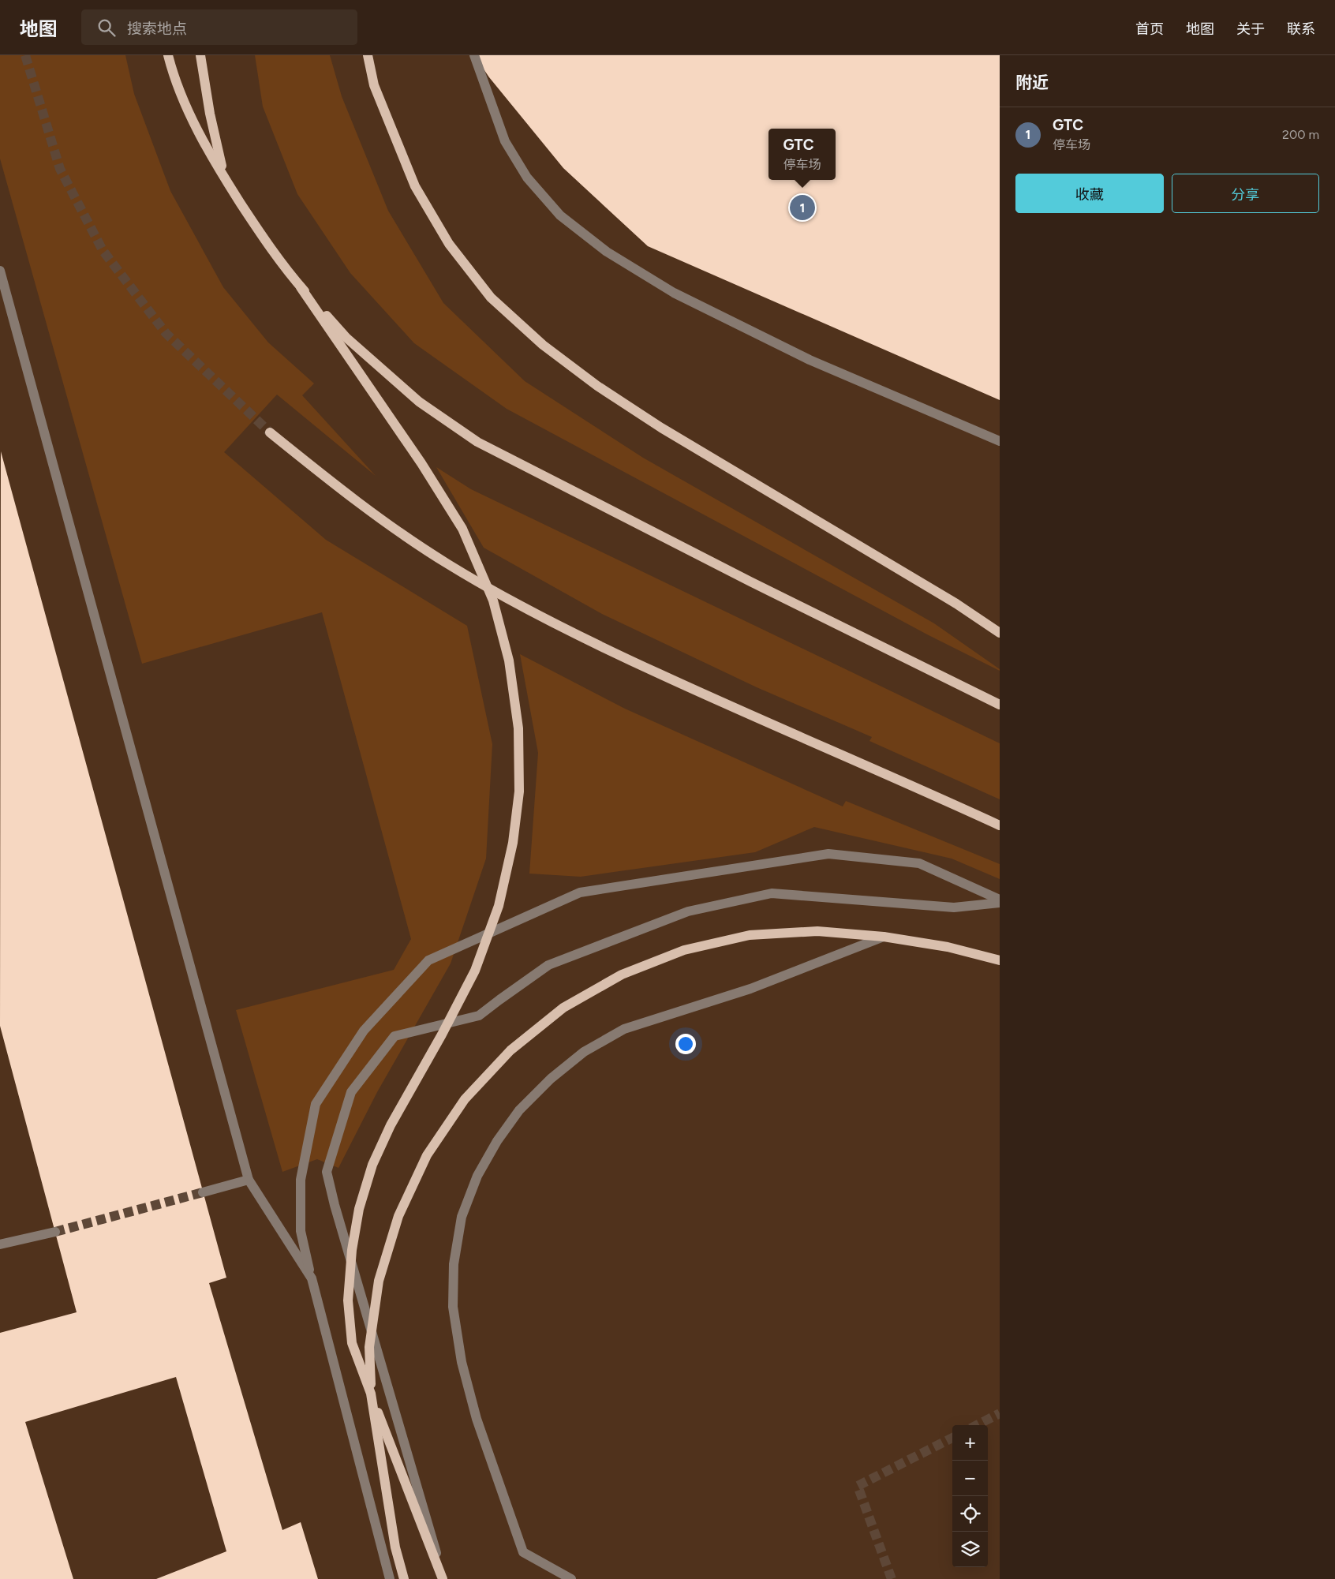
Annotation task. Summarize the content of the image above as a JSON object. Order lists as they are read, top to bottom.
{
  "page": {
    "header": "地图",
    "search": "搜索地点",
    "nav": [
      "首页",
      "地图",
      "关于",
      "联系"
    ],
    "heading": "附近",
    "list": [
      {
        "mark": "1",
        "name": "GTC",
        "note": "停车场",
        "value": "200 m"
      }
    ],
    "popup": ["GTC", "停车场"],
    "buttons": ["收藏", "分享"],
    "pins": "1",
    "map_buttons": ["+", "−"]
  }
}
